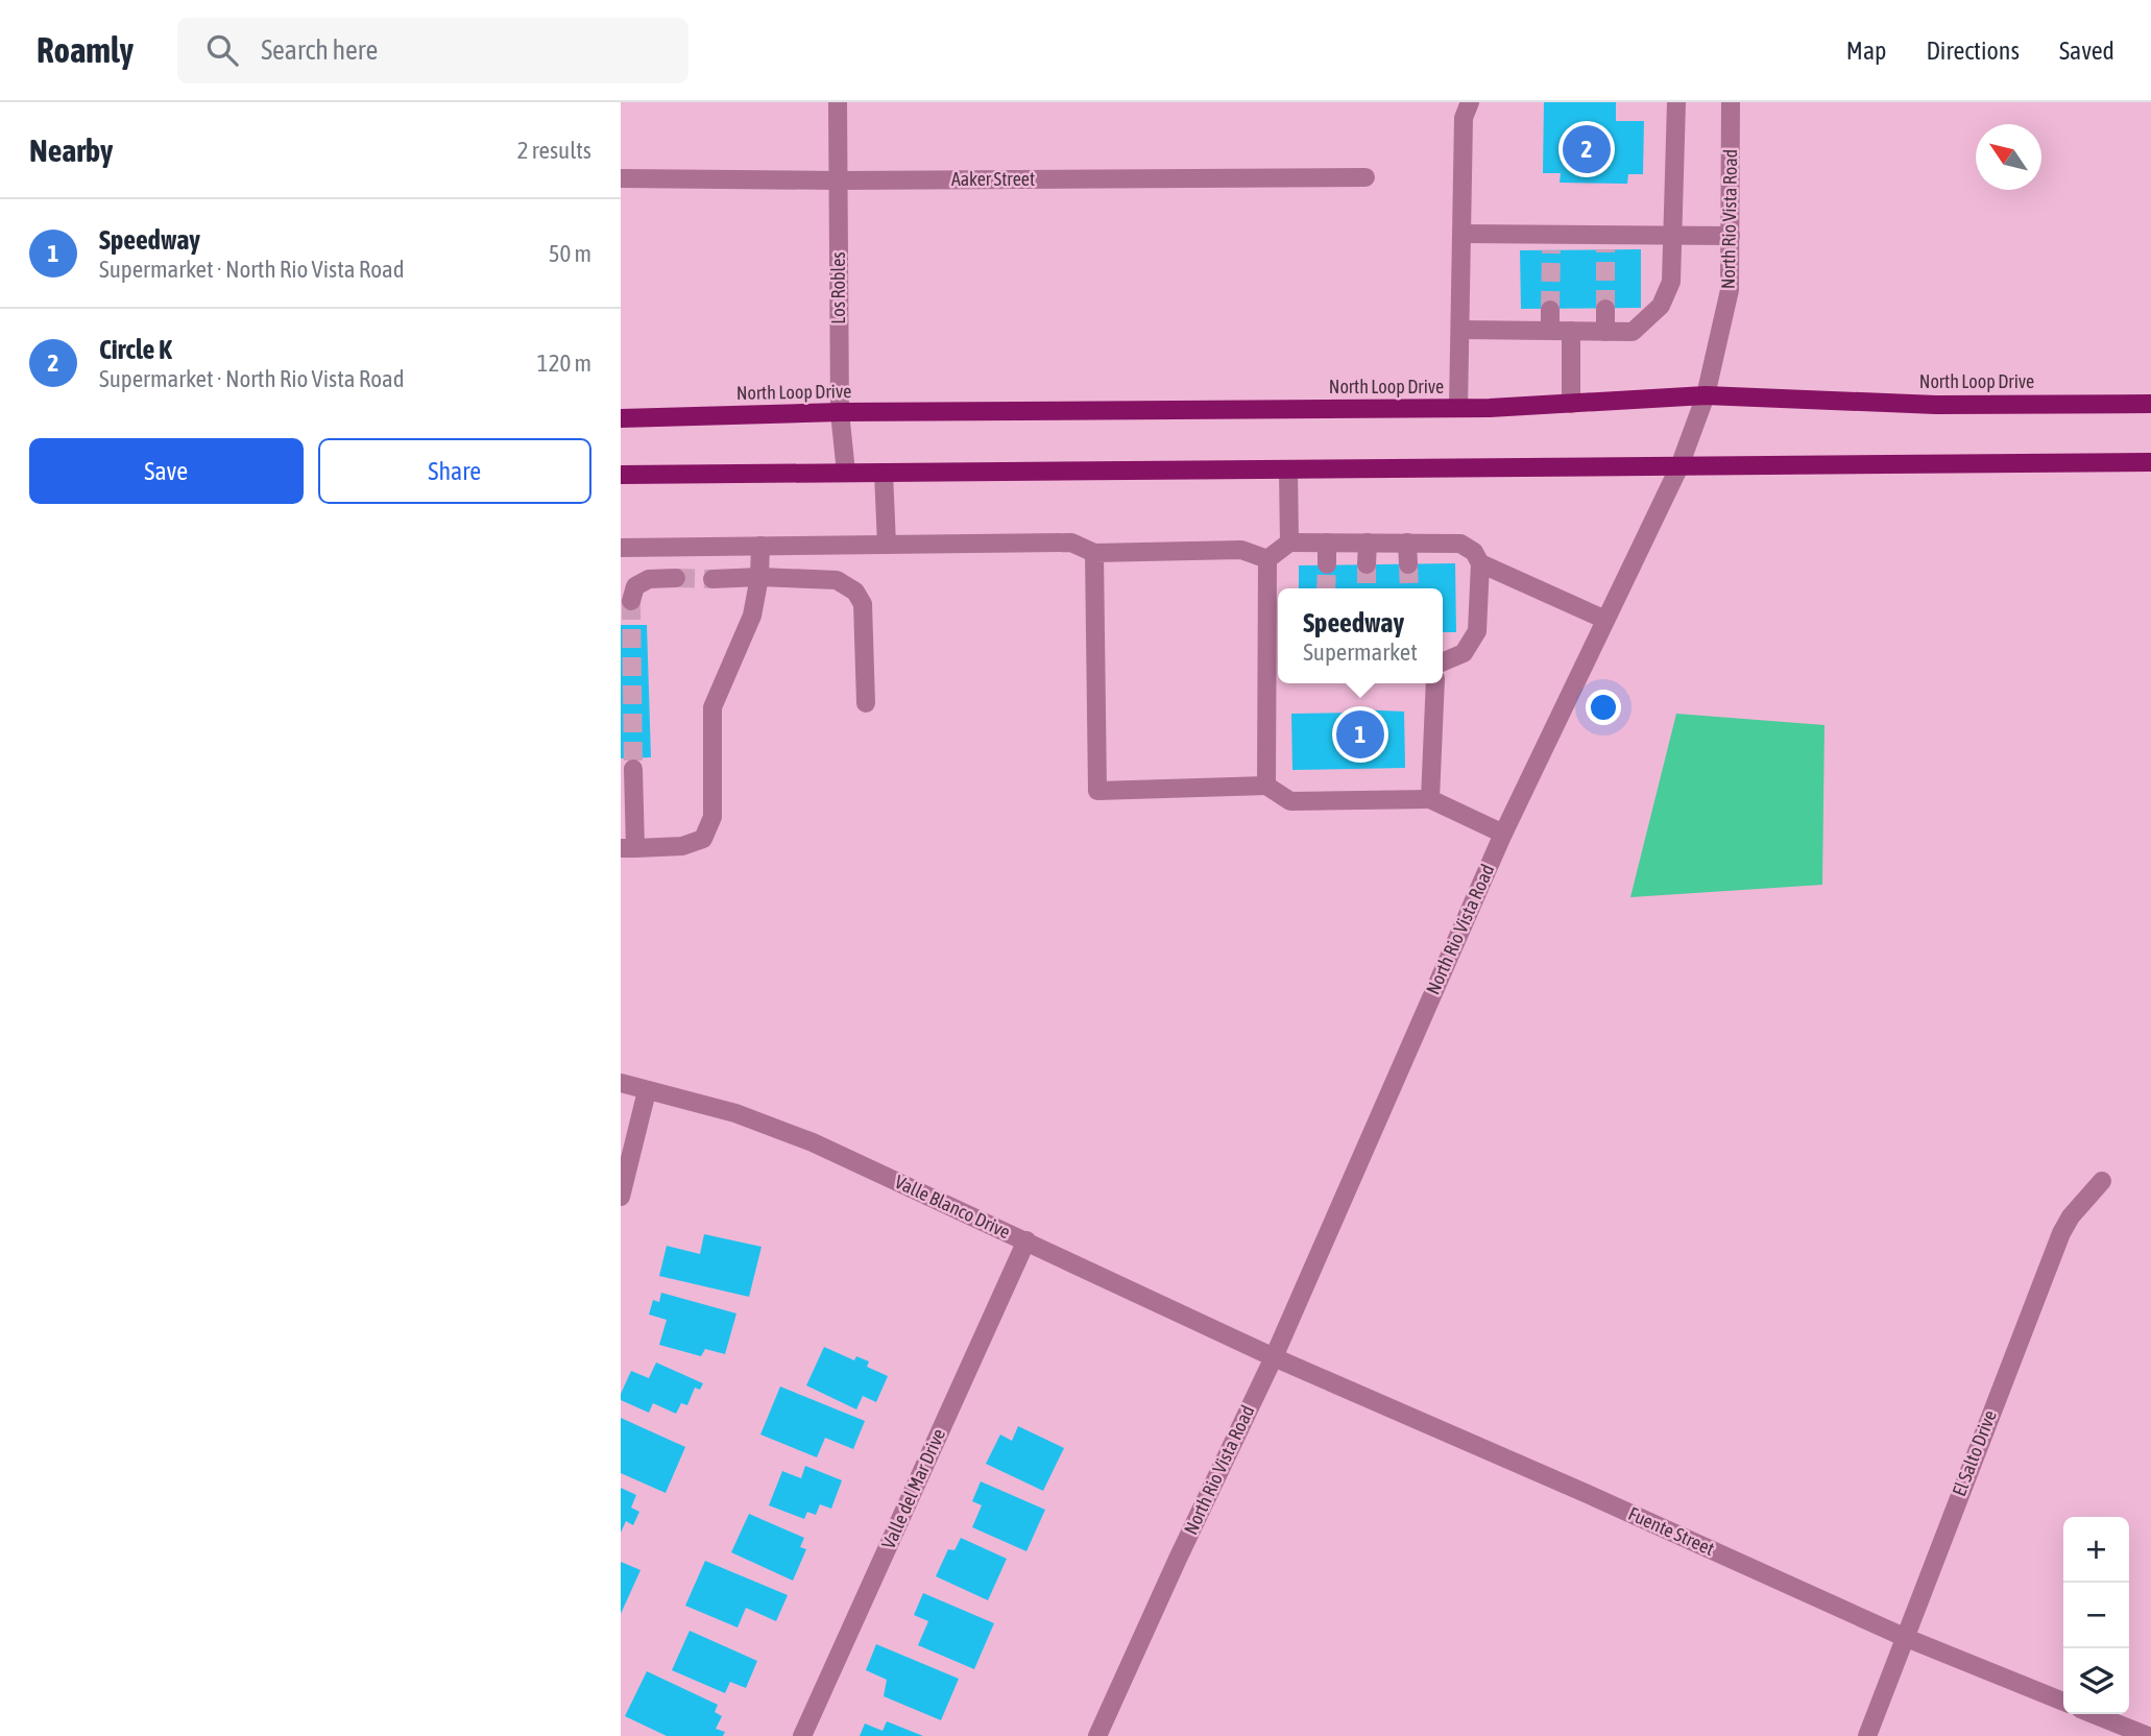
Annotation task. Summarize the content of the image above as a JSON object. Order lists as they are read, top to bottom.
{
  "streets": {
    "main road": ["North Loop Drive"],
    "street": [
      "Aaker Street",
      "North Rio Vista Road",
      "Los Robles",
      "Valle Blanco Drive",
      "El Salto Drive",
      "Valle del Mar Drive",
      "Fuente Street"
    ]
  },
  "crossings": [
    ["Aaker Street", "Los Robles"],
    ["North Rio Vista Road", "North Loop Drive"],
    ["North Rio Vista Road", "Valle Blanco Drive"],
    ["North Rio Vista Road", "Fuente Street"],
    ["Los Robles", "North Loop Drive"],
    ["Valle Blanco Drive", "Valle del Mar Drive"],
    ["Valle Blanco Drive", "Fuente Street"],
    ["El Salto Drive", "Fuente Street"]
  ],
  "north": "top left",
  "page": {
    "header": "Roamly",
    "search": "Search here",
    "nav": ["Map", "Directions", "Saved"],
    "heading": ["Nearby", "2 results"],
    "pins": ["2", "1"],
    "list": [
      {
        "mark": "1",
        "name": "Speedway",
        "note": "Supermarket · North Rio Vista Road",
        "value": "50 m"
      },
      {
        "mark": "2",
        "name": "Circle K",
        "note": "Supermarket · North Rio Vista Road",
        "value": "120 m"
      }
    ],
    "buttons": ["Save", "Share"],
    "popup": ["Speedway", "Supermarket"],
    "map_buttons": ["+", "−"]
  }
}
